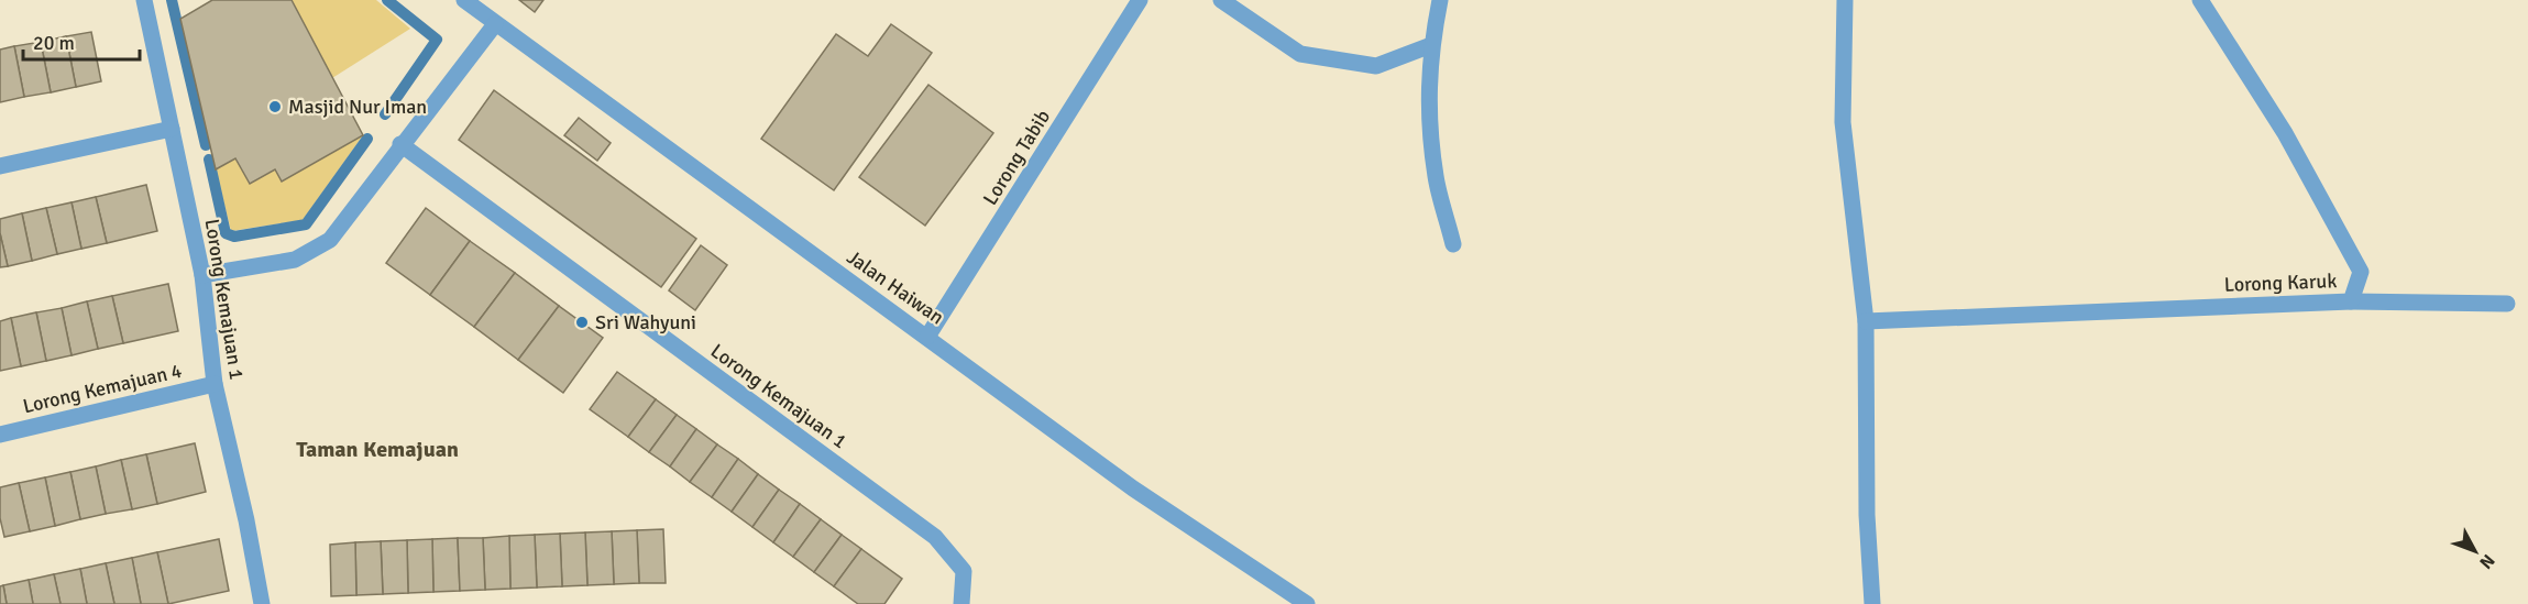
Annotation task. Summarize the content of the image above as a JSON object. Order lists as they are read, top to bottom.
{
  "streets": {
    "street": [
      "Lorong Tabib",
      "Lorong Karuk",
      "Jalan Haiwan",
      "Lorong Kemajuan 1",
      "Lorong Kemajuan 4"
    ]
  },
  "crossings": [
    ["Lorong Tabib", "Jalan Haiwan"],
    ["Lorong Kemajuan 1", "Lorong Kemajuan 4"]
  ],
  "districts": ["Taman Kemajuan"],
  "places": ["Masjid Nur Iman", "Sri Wahyuni"],
  "scale_bar": "20 m",
  "north": "bottom right"
}
